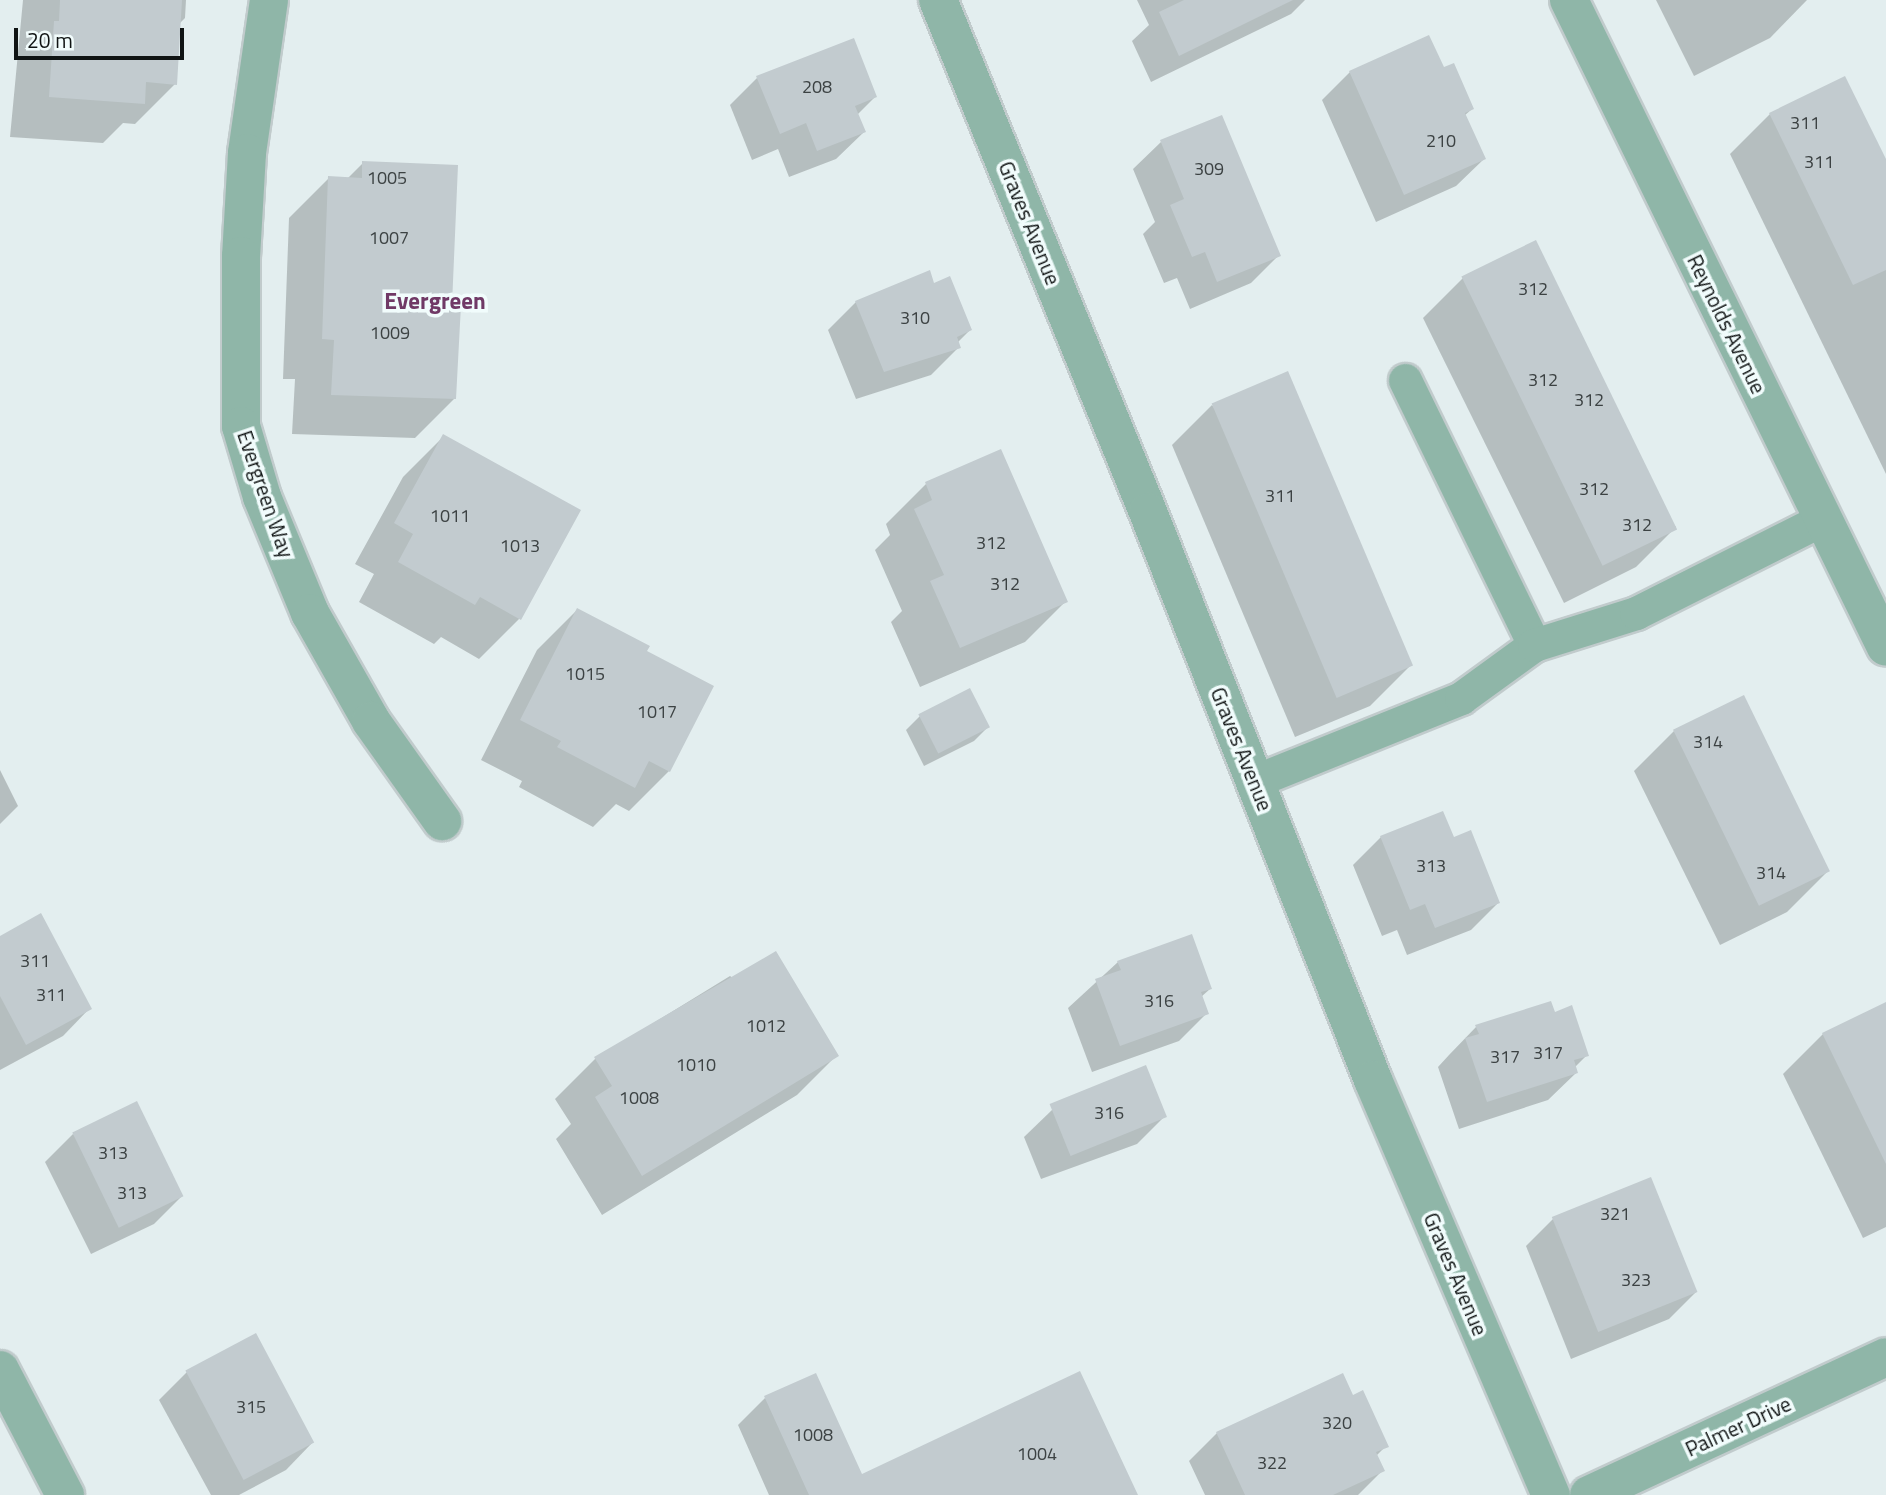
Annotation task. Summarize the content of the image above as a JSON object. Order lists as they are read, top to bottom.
{
  "streets": {
    "street": [
      "Graves Avenue",
      "Reynolds Avenue",
      "Evergreen Way",
      "Palmer Drive"
    ]
  },
  "districts": ["Evergreen"],
  "house_numbers": [
    "208",
    "311",
    "210",
    "311",
    "309",
    "1005",
    "1007",
    "312",
    "310",
    "1009",
    "312",
    "312",
    "312",
    "311",
    "1011",
    "312",
    "312",
    "1013",
    "312",
    "1015",
    "1017",
    "314",
    "313",
    "314",
    "311",
    "311",
    "316",
    "1012",
    "317",
    "317",
    "1010",
    "1008",
    "316",
    "313",
    "313",
    "321",
    "323",
    "315",
    "320",
    "1008",
    "1004",
    "322"
  ],
  "scale_bar": "20 m"
}
